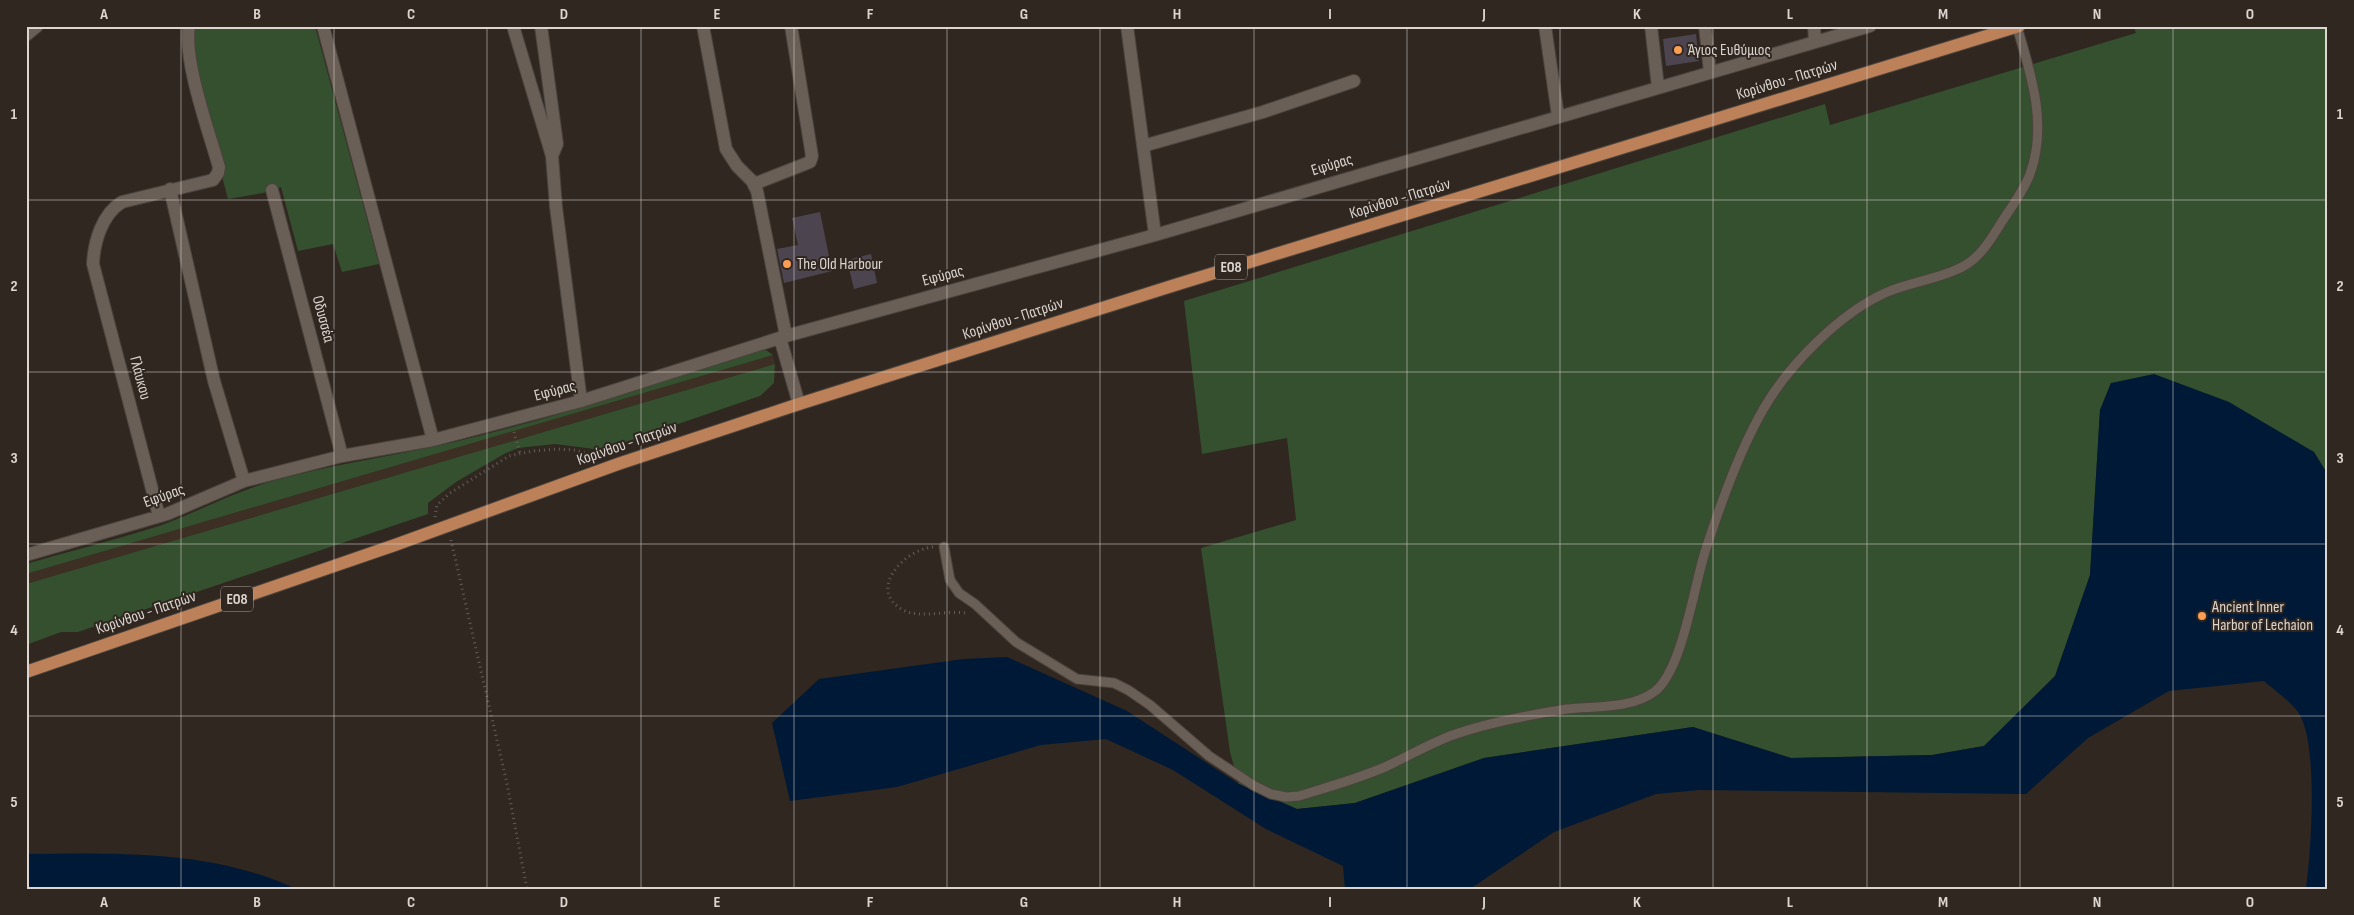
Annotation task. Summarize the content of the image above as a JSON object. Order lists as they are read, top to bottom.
{
  "streets": {
    "main road": ["Κορίνθου - Πατρών", "ΕΟ8"],
    "street": ["Εφύρας", "Οδυσσέα", "Γλάυκου"]
  },
  "crossings": [
    ["Εφύρας", "Οδυσσέα"],
    ["Εφύρας", "Γλάυκου"]
  ],
  "places": ["Άγιος Ευθύμιος", "The Old Harbour", "Ancient Inner Harbor of Lechaion"],
  "grid": {
    "columns": [
      "A",
      "B",
      "C",
      "D",
      "E",
      "F",
      "G",
      "H",
      "I",
      "J",
      "K",
      "L",
      "M",
      "N",
      "O"
    ],
    "rows": [
      "1",
      "2",
      "3",
      "4",
      "5"
    ]
  }
}
